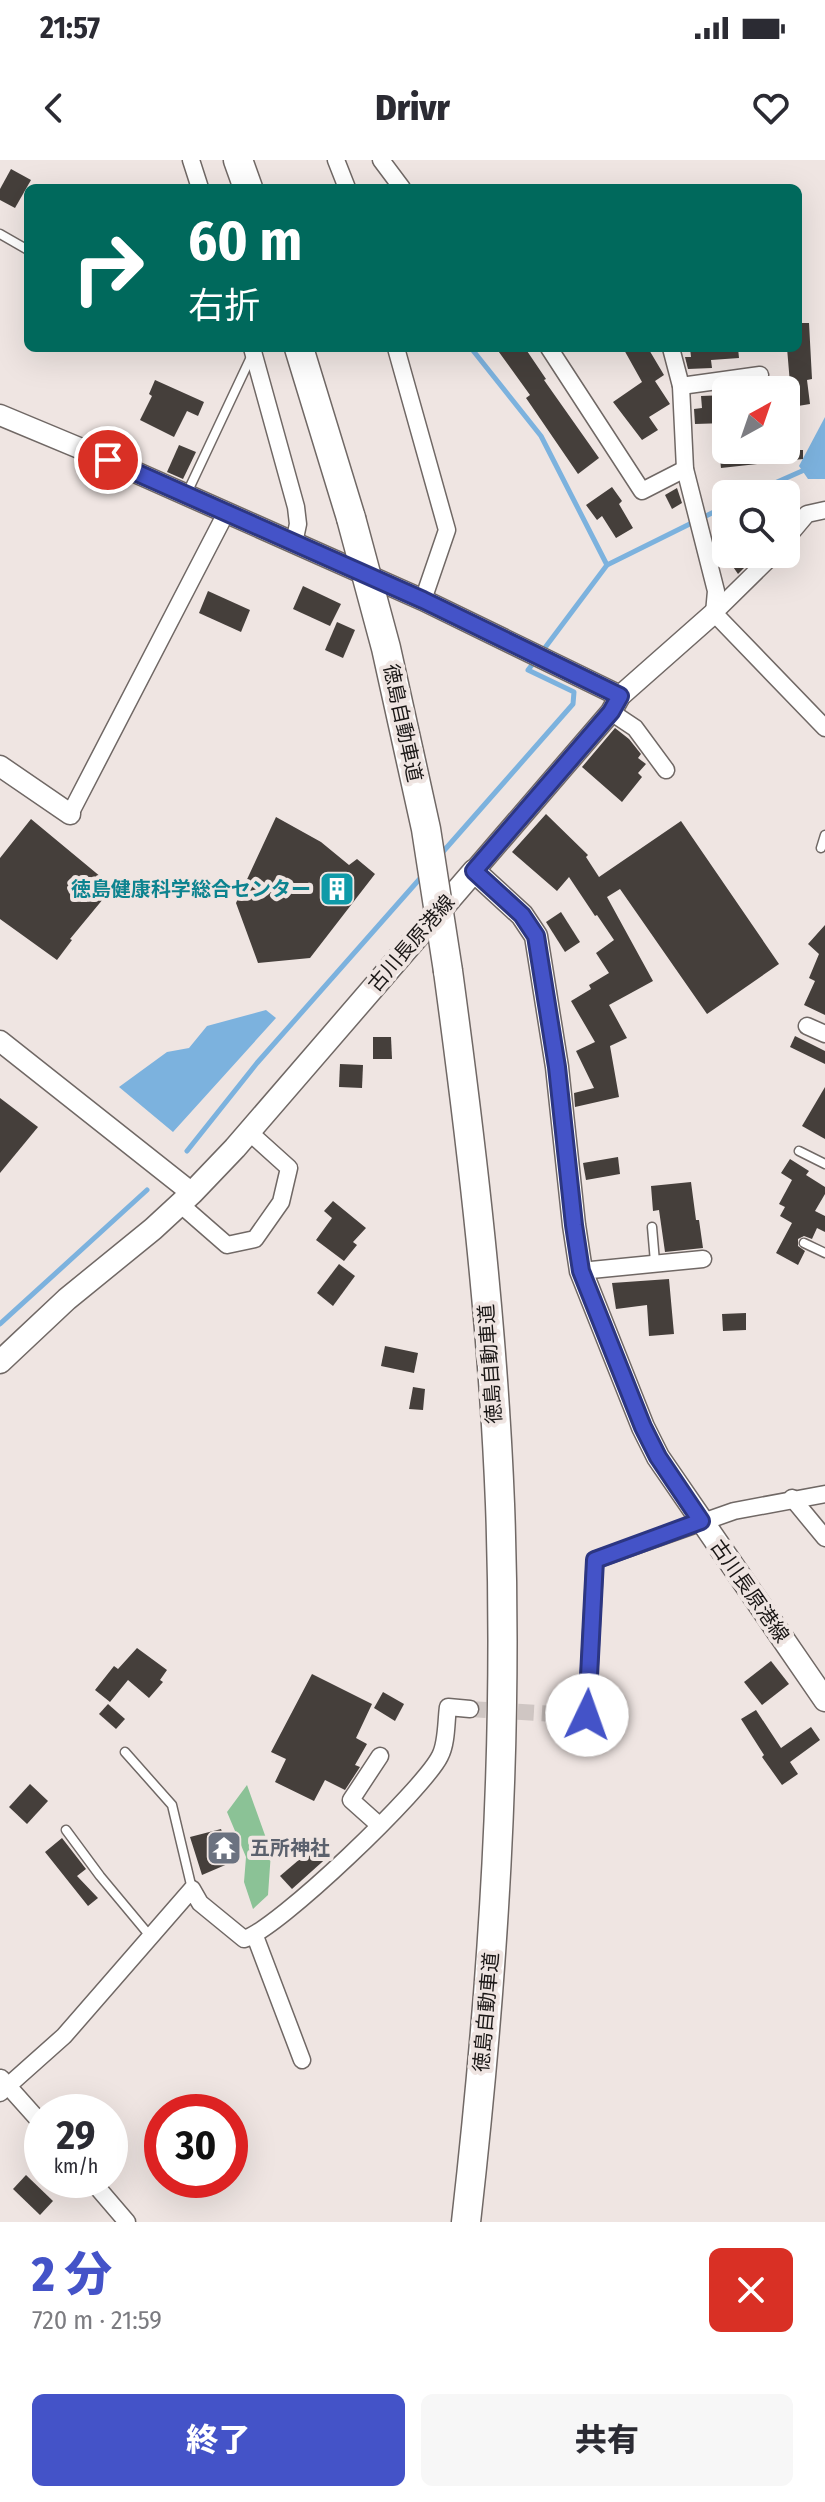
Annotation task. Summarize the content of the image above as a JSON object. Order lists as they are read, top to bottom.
{
  "streets": {
    "highway": ["徳島自動車道"],
    "main road": ["古川長原港線"]
  },
  "places": {
    "building": ["徳島健康科学総合センター"],
    "temple": ["五所神社"]
  },
  "north": "top right",
  "page": {
    "status": "21:57",
    "header": "Drivr",
    "turn": ["60 m", "右折"],
    "speed": "29 km/h",
    "limit": "30",
    "heading": ["2 分", "720 m · 21:59"],
    "buttons": ["終了", "共有"]
  }
}
